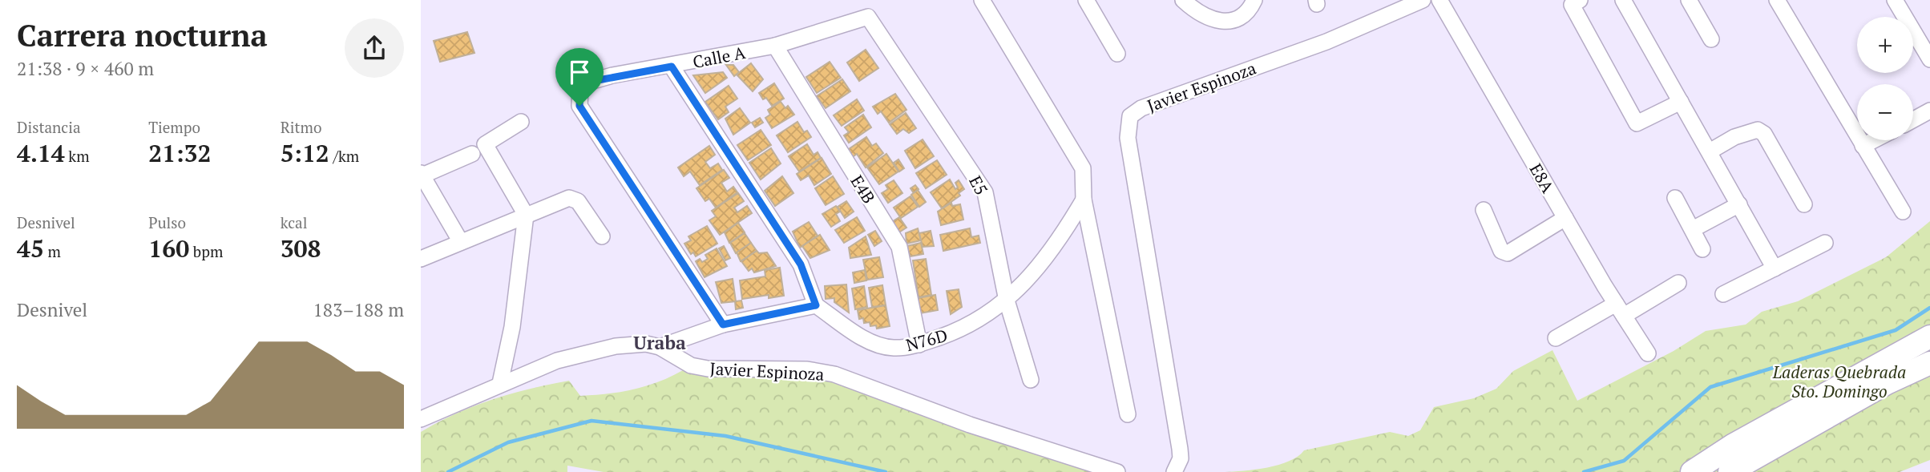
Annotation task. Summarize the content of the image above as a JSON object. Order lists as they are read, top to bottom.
{
  "streets": {
    "street": [
      "Calle A",
      "Javier Espinoza",
      "E8A",
      "E5",
      "E4B",
      "N76D"
    ]
  },
  "crossings": [
    ["Calle A", "E5"],
    ["Calle A", "E4B"],
    ["E5", "N76D"],
    ["E4B", "N76D"]
  ],
  "districts": ["Uraba"],
  "parks": ["Laderas Quebrada Sto. Domingo"],
  "page": {
    "heading": ["Carrera nocturna", "21:38 · 9 × 460 m"],
    "map_buttons": ["+", "−"],
    "stats": [
      ["Distancia", "4.14 km"],
      ["Tiempo", "21:32"],
      ["Ritmo", "5:12 /km"],
      ["Desnivel", "45 m"],
      ["Pulso", "160 bpm"],
      ["kcal", "308"]
    ],
    "chart": ["Desnivel", "183–188 m"]
  }
}
